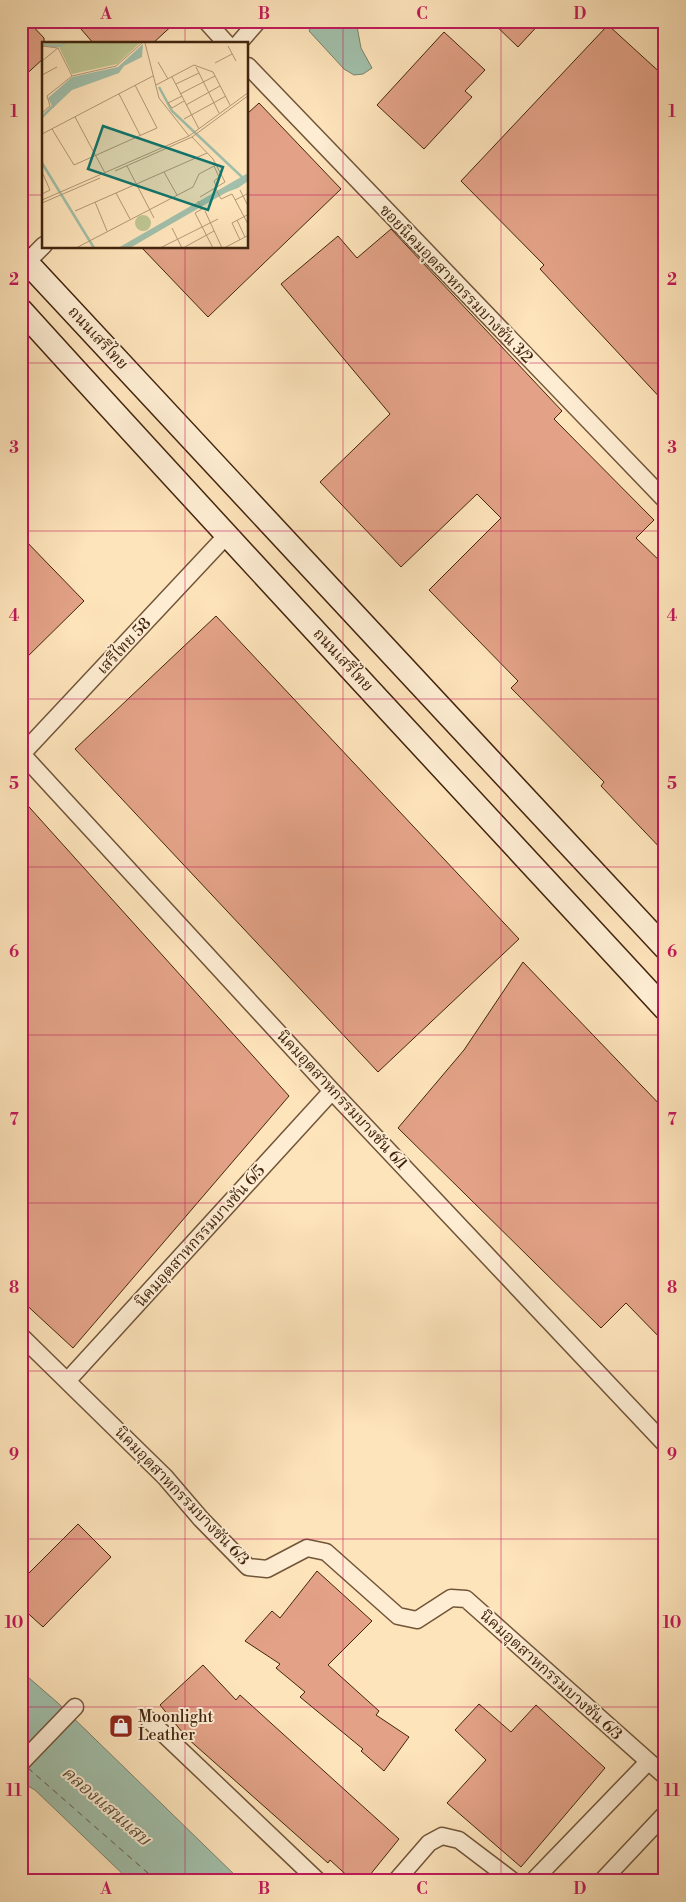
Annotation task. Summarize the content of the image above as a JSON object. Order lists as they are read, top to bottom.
{
  "streets": {
    "main road": ["ถนนเสรีไทย"],
    "street": [
      "ซอยนิคมอุตสาหกรรมบางชัน 3/2",
      "เสรีไทย 58",
      "นิคมอุตสาหกรรมบางชัน 6/1",
      "นิคมอุตสาหกรรมบางชัน 6/5",
      "นิคมอุตสาหกรรมบางชัน 6/3"
    ]
  },
  "crossings": [
    ["ถนนเสรีไทย", "เสรีไทย 58"],
    ["เสรีไทย 58", "นิคมอุตสาหกรรมบางชัน 6/1"],
    ["นิคมอุตสาหกรรมบางชัน 6/1", "นิคมอุตสาหกรรมบางชัน 6/5"],
    ["นิคมอุตสาหกรรมบางชัน 6/5", "นิคมอุตสาหกรรมบางชัน 6/3"]
  ],
  "water": ["คลองแสนแสบ"],
  "places": {
    "shop": ["Moonlight Leather"]
  },
  "grid": {
    "columns": [
      "A",
      "B",
      "C",
      "D"
    ],
    "rows": [
      "1",
      "2",
      "3",
      "4",
      "5",
      "6",
      "7",
      "8",
      "9",
      "10",
      "11"
    ]
  }
}
